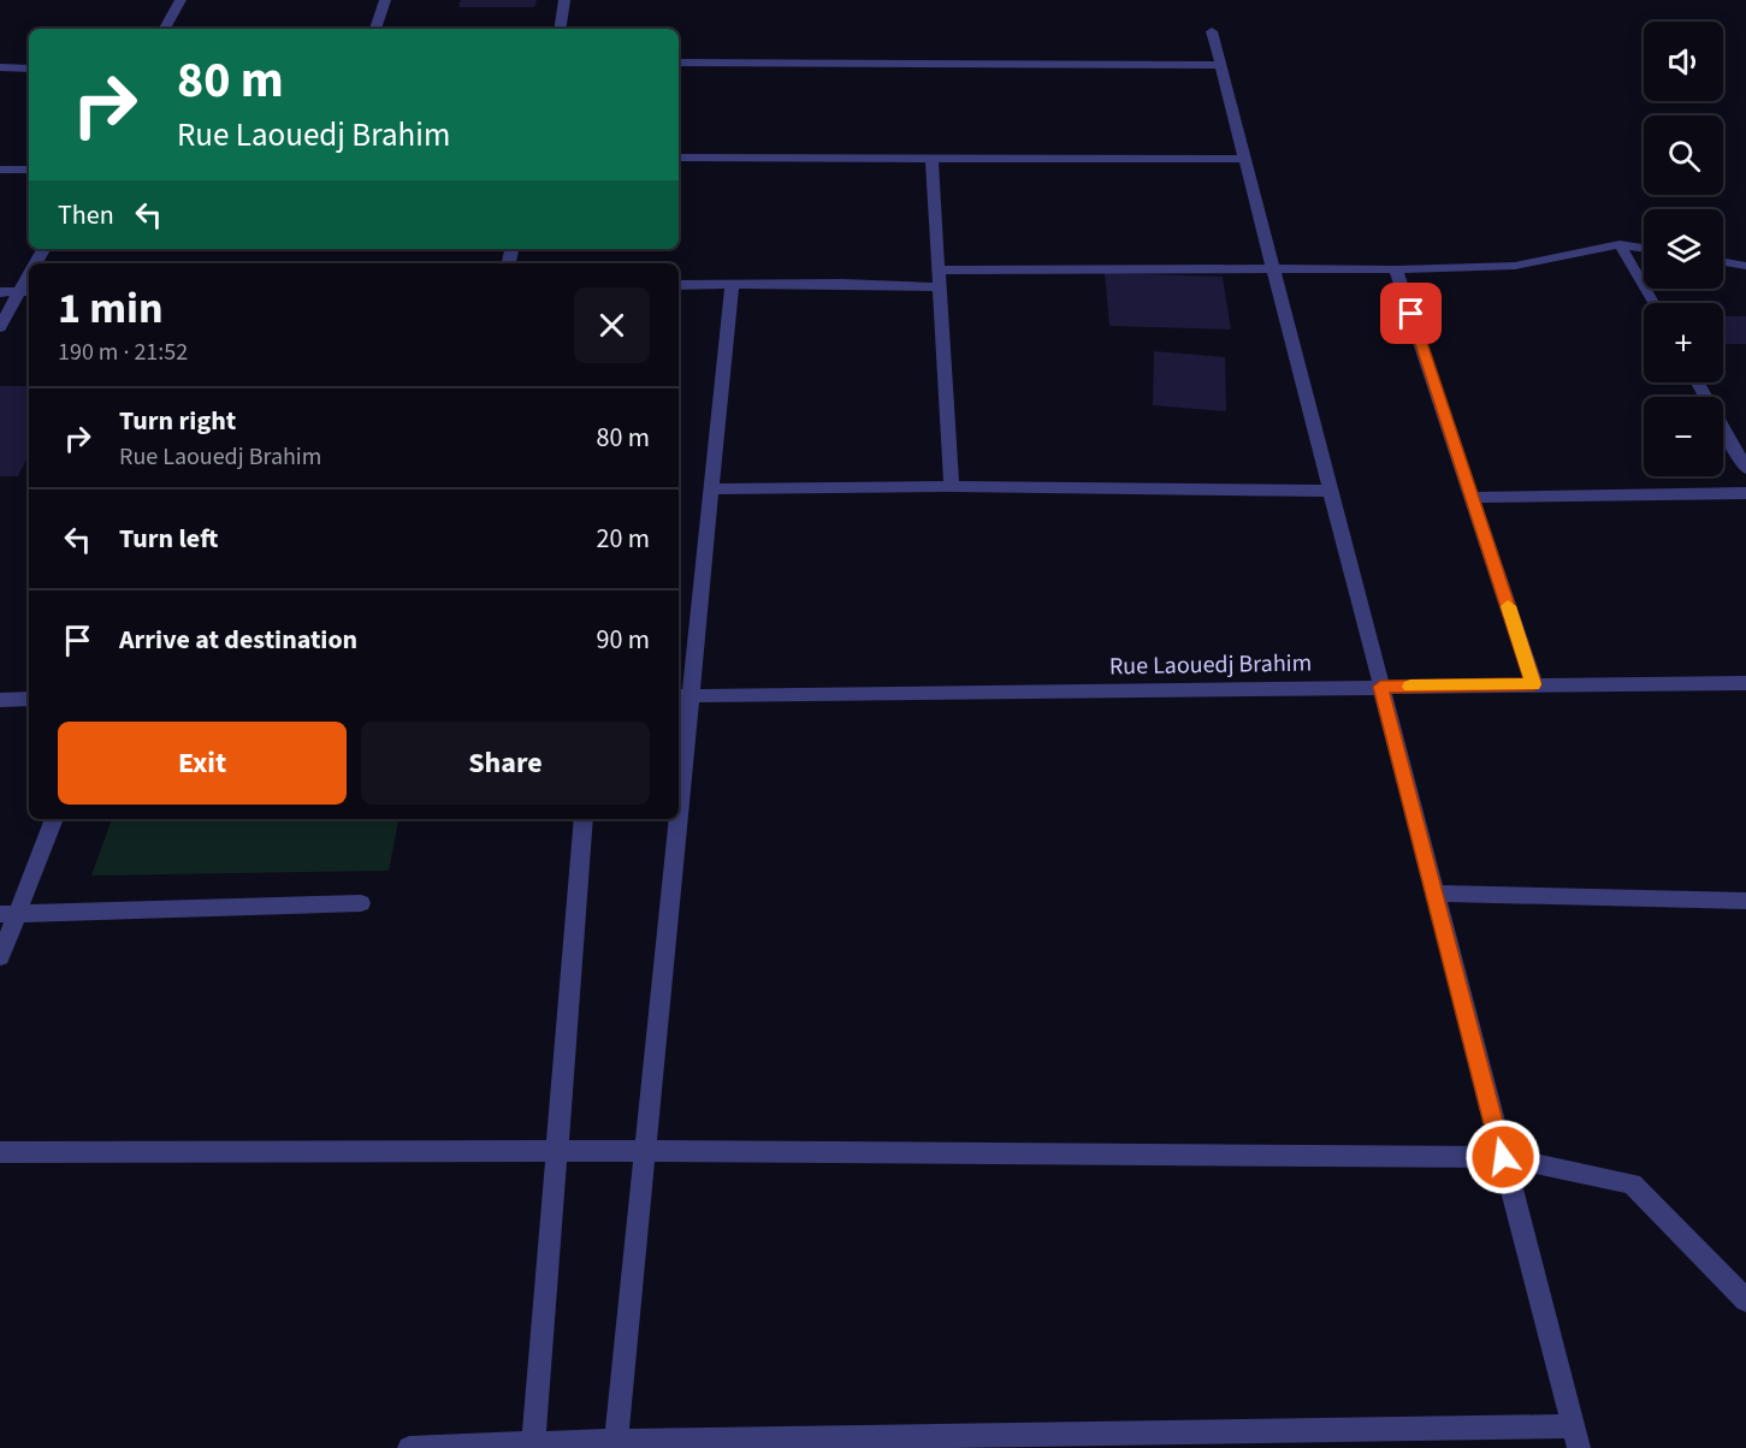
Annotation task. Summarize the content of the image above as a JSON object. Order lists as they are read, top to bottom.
{
  "streets": {
    "street": ["Rue Laouedj Brahim"]
  },
  "page": {
    "map_buttons": ["+", "−"],
    "turn": ["80 m", "Rue Laouedj Brahim"],
    "then": "Then",
    "heading": ["1 min", "190 m · 21:52"],
    "list": [
      {
        "name": "Turn right",
        "note": "Rue Laouedj Brahim",
        "value": "80 m"
      },
      {
        "name": "Turn left",
        "value": "20 m"
      },
      {
        "name": "Arrive at destination",
        "value": "90 m"
      }
    ],
    "buttons": ["Exit", "Share"]
  }
}
